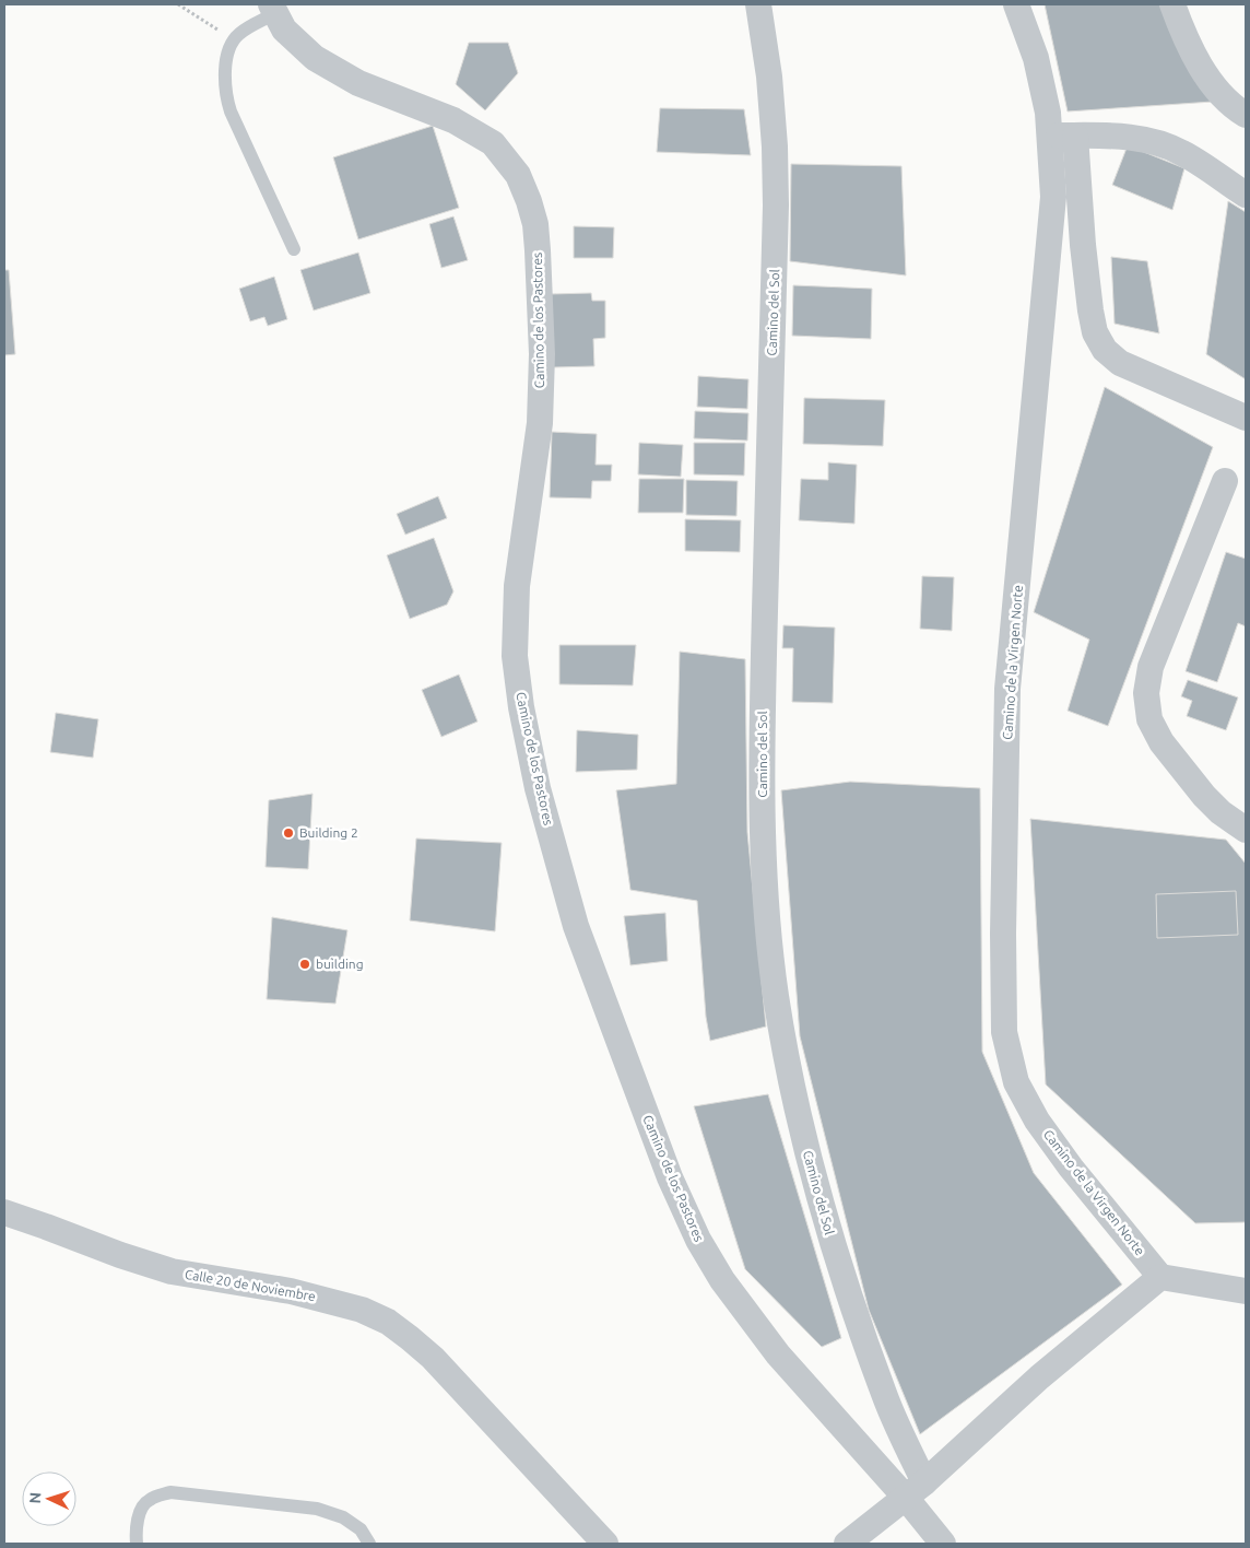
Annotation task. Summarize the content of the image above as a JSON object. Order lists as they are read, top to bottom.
{
  "streets": {
    "street": [
      "Camino del Sol",
      "Camino de los Pastores",
      "Camino de la Virgen Norte",
      "Calle 20 de Noviembre"
    ]
  },
  "crossings": [
    ["Camino del Sol", "Camino de los Pastores"]
  ],
  "places": ["Building 2", "building"],
  "north": "left"
}
